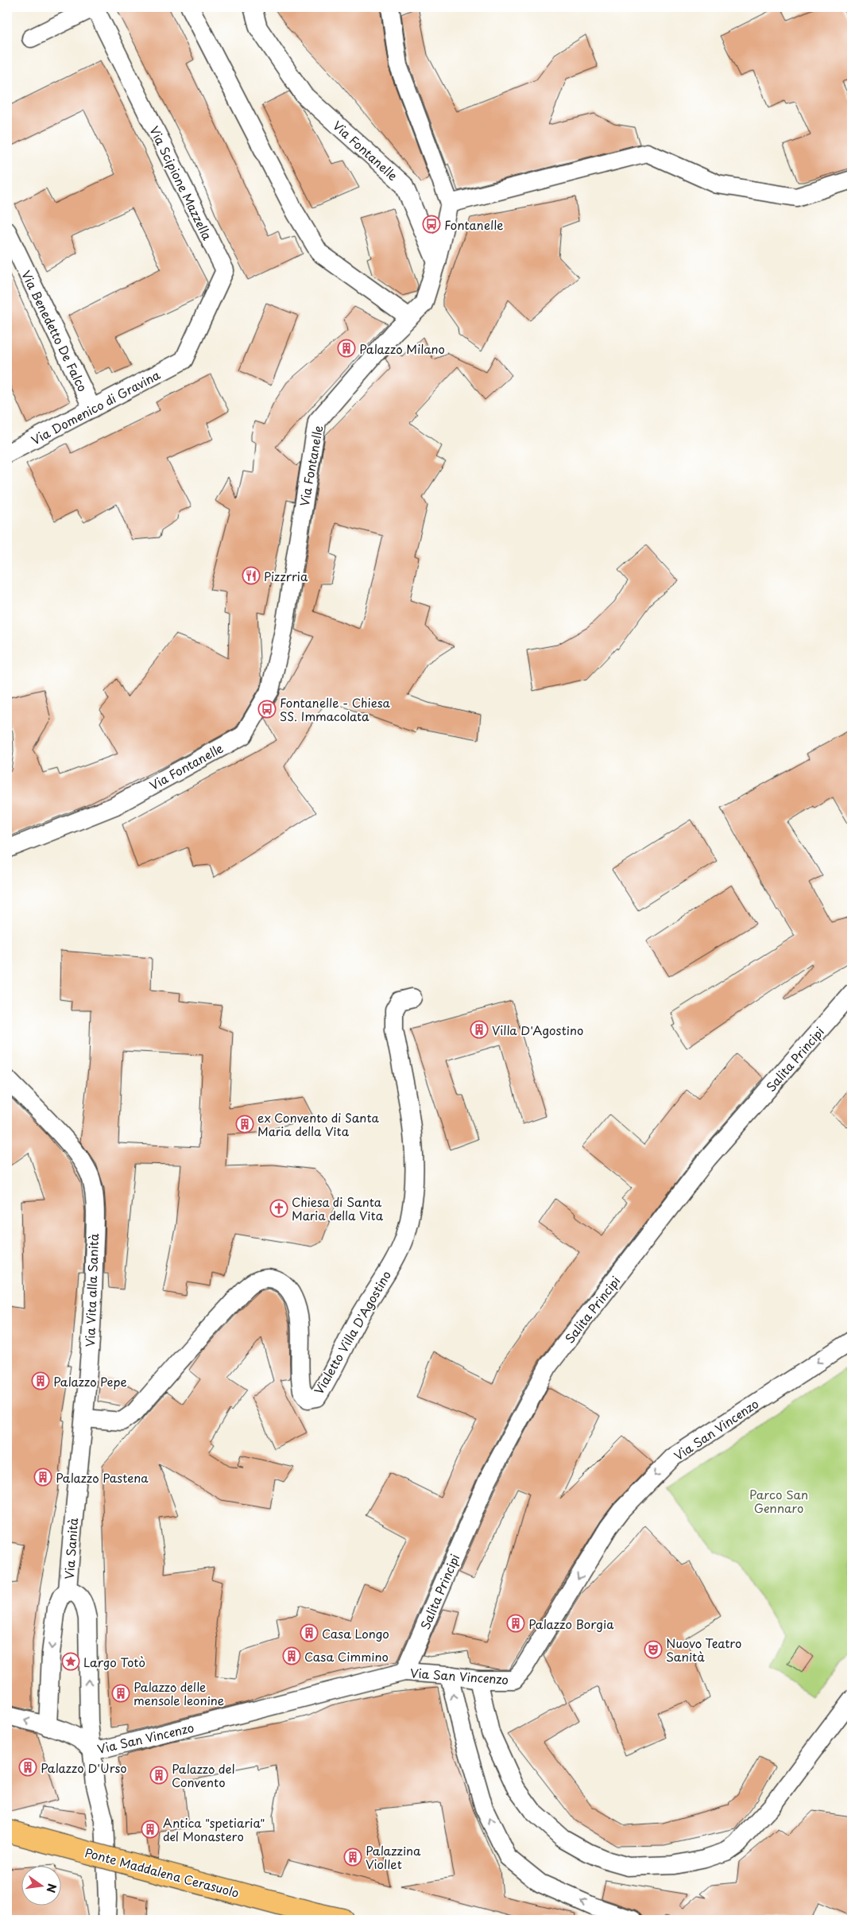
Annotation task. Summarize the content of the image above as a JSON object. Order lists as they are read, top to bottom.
{
  "streets": {
    "main road": ["Ponte Maddalena Cerasuolo"],
    "street": [
      "Via Fontanelle",
      "Via Scipione Mazzella",
      "Via Benedetto De Falco",
      "Via Domenico di Gravina",
      "Salita Principi",
      "Via Vita alla Sanità",
      "Vialetto Villa D'Agostino",
      "Via San Vincenzo",
      "Via Sanità"
    ]
  },
  "crossings": [
    ["Via Scipione Mazzella", "Via Domenico di Gravina"],
    ["Via Benedetto De Falco", "Via Domenico di Gravina"],
    ["Salita Principi", "Via San Vincenzo"],
    ["Via Vita alla Sanità", "Vialetto Villa D'Agostino"],
    ["Via Vita alla Sanità", "Via Sanità"]
  ],
  "one_way": ["Via San Vincenzo"],
  "parks": ["Parco San Gennaro"],
  "places": {
    "bus stop": ["Fontanelle", "Fontanelle - Chiesa SS. Immacolata"],
    "building": [
      "Palazzo Milano",
      "Villa D'Agostino",
      "ex Convento di Santa Maria della Vita",
      "Palazzo Pepe",
      "Palazzo Pastena",
      "Palazzo Borgia",
      "Casa Longo",
      "Casa Cimmino",
      "Palazzo delle mensole leonine",
      "Palazzo D'Urso",
      "Palazzo del Convento",
      "Antica \"spetiaria\" del Monastero",
      "Palazzina Viollet"
    ],
    "restaurant": ["Pizzrria"],
    "church": ["Chiesa di Santa Maria della Vita"],
    "theatre": ["Nuovo Teatro Sanità"],
    "place": ["Largo Totò"]
  },
  "north": "right"
}
